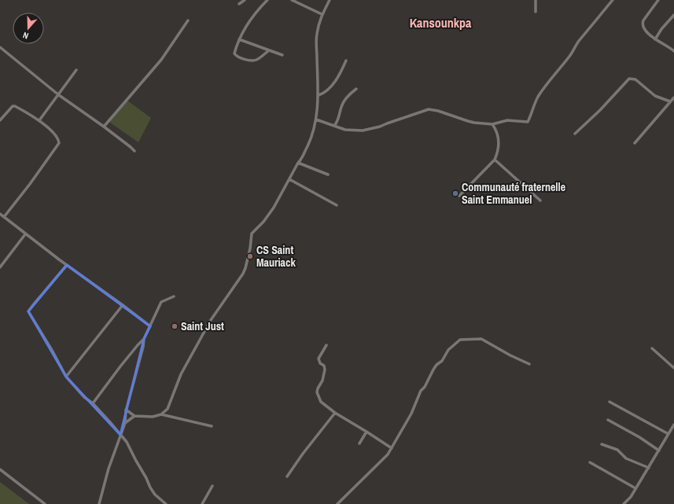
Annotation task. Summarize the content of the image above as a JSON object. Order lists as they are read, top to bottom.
{
  "districts": ["Kansounkpa"],
  "places": ["Communauté fraternelle Saint Emmanuel", "CS Saint Mauriack", "Saint Just"],
  "north": "bottom"
}
